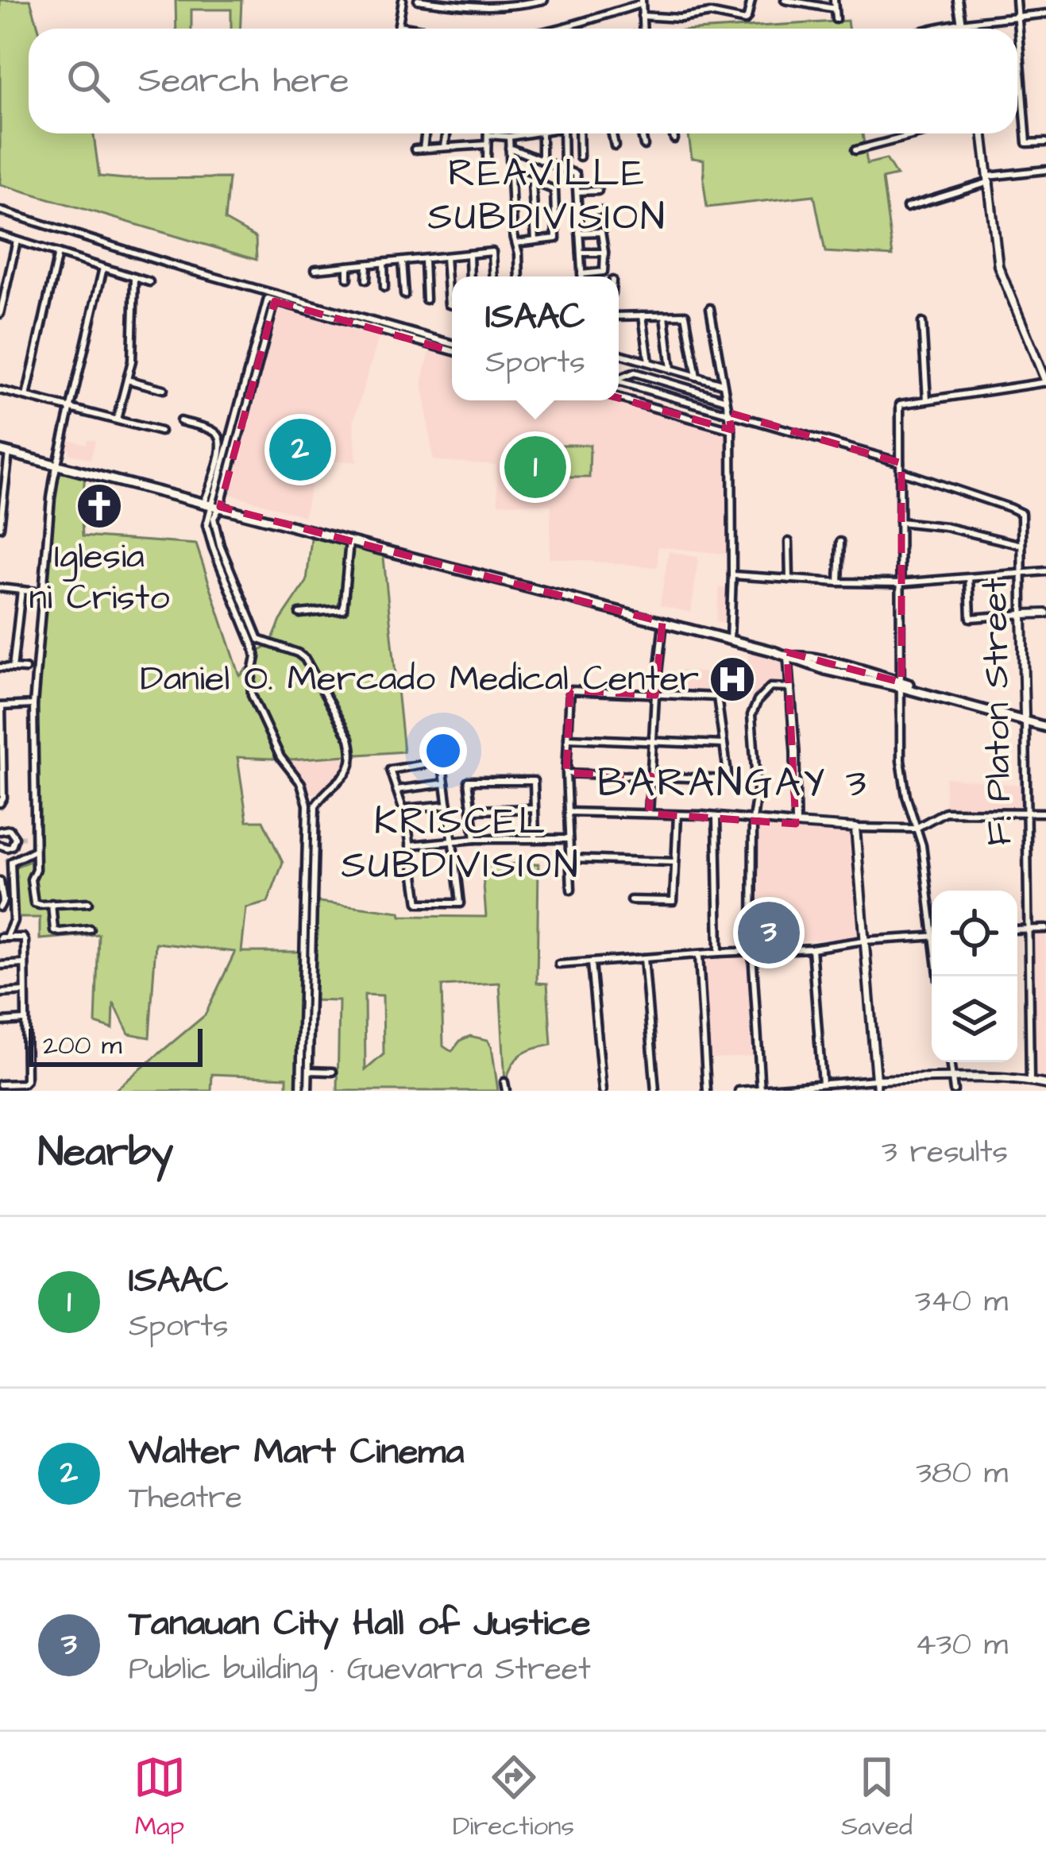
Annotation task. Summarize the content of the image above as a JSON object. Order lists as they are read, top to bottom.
{
  "streets": {
    "street": ["F. Platon Street"]
  },
  "districts": ["REAVILLE SUBDIVISION", "BARANGAY 3", "KRISCEL SUBDIVISION"],
  "places": {
    "church": ["Iglesia ni Cristo"],
    "hospital": ["Daniel O. Mercado Medical Center"]
  },
  "scale_bar": "200 m",
  "page": {
    "search": "Search here",
    "popup": ["ISAAC", "Sports"],
    "pins": ["2", "1", "3"],
    "scale": "200 m",
    "heading": ["Nearby", "3 results"],
    "list": [
      {
        "mark": "1",
        "name": "ISAAC",
        "note": "Sports",
        "value": "340 m"
      },
      {
        "mark": "2",
        "name": "Walter Mart Cinema",
        "note": "Theatre",
        "value": "380 m"
      },
      {
        "mark": "3",
        "name": "Tanauan City Hall of Justice",
        "note": "Public building · Guevarra Street",
        "value": "430 m"
      }
    ],
    "nav": ["Map", "Directions", "Saved"]
  }
}
